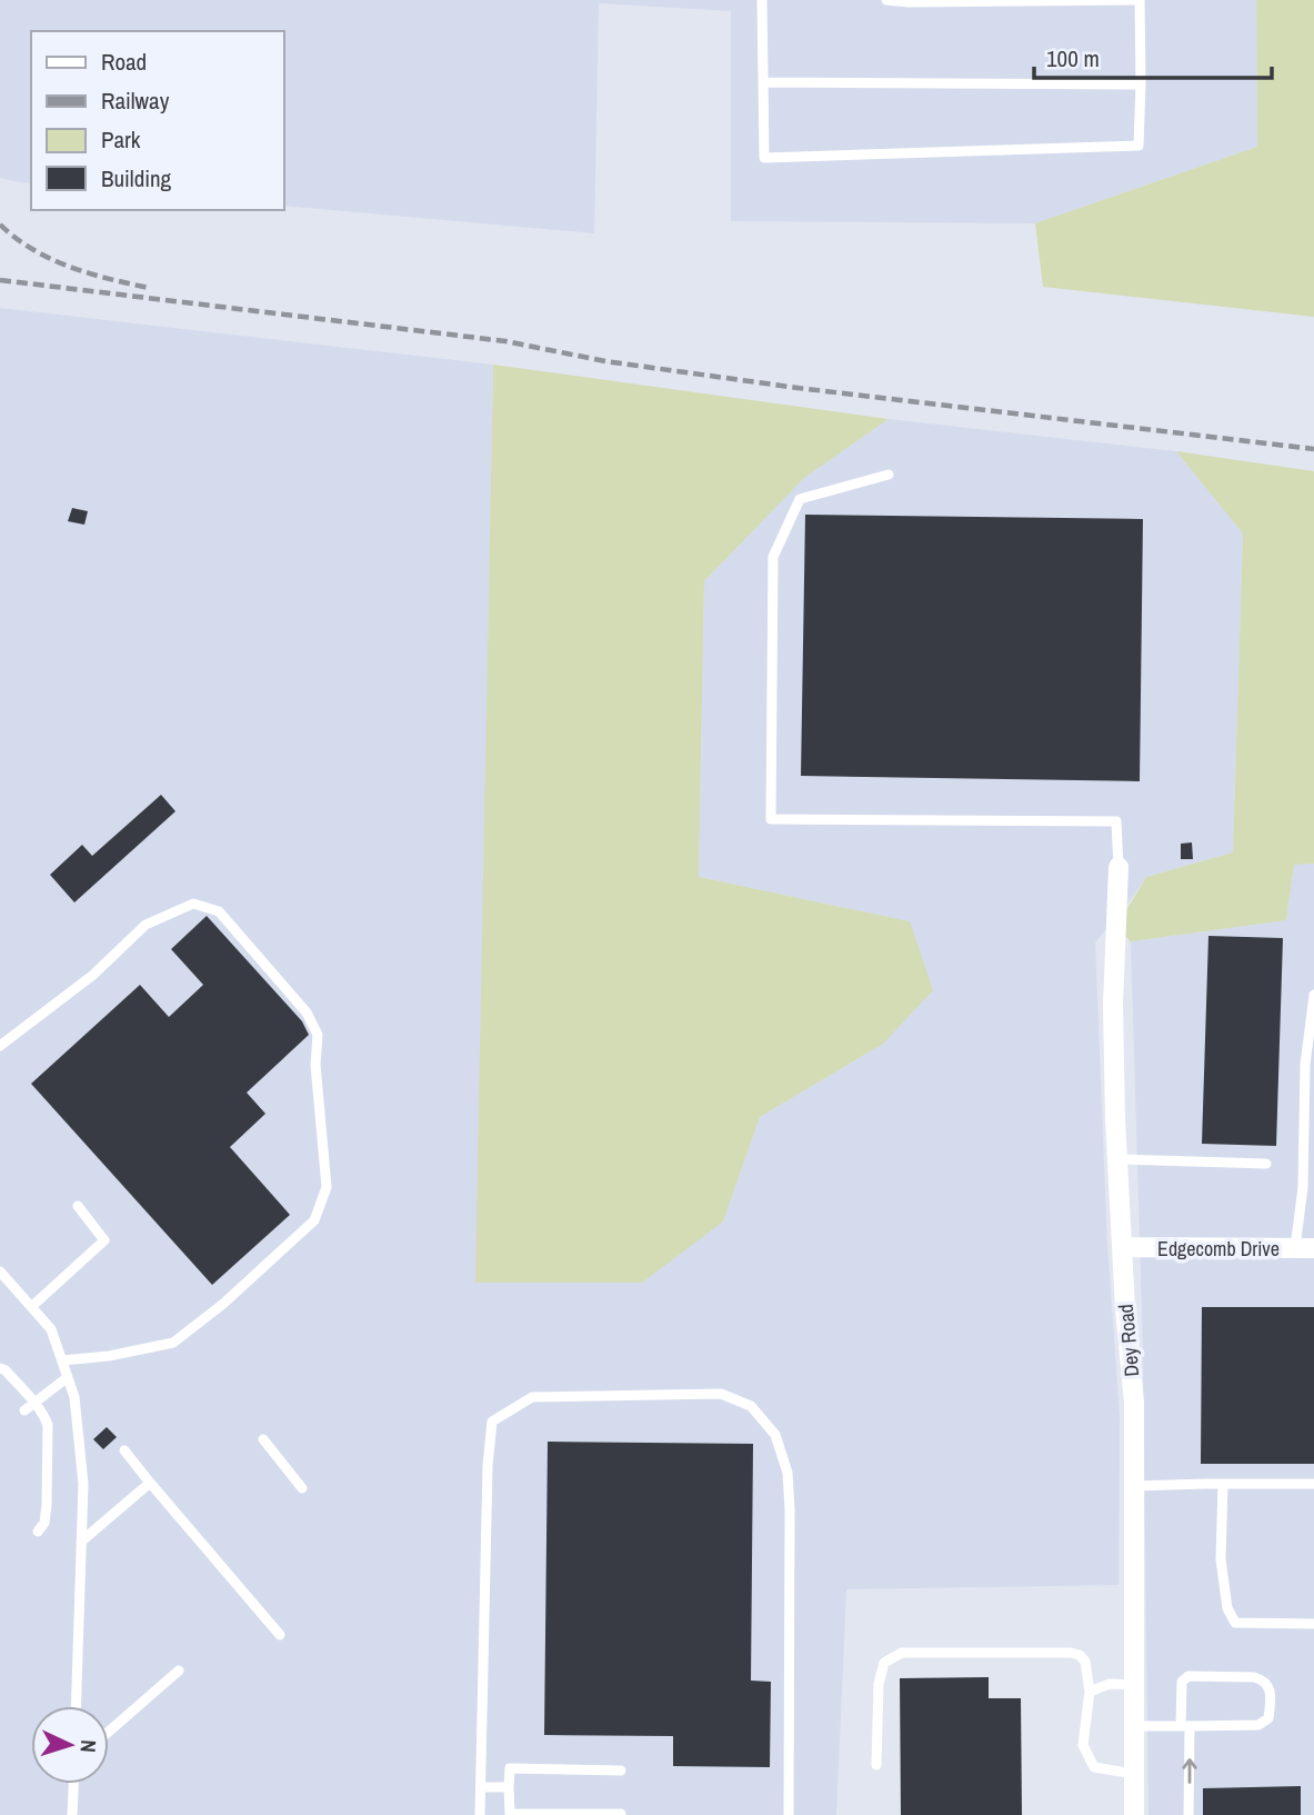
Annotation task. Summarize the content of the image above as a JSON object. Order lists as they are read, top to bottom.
{
  "streets": {
    "street": ["Edgecomb Drive", "Dey Road"]
  },
  "crossings": [
    ["Edgecomb Drive", "Dey Road"]
  ],
  "legend": [
    "Road",
    "Railway",
    "Park",
    "Building"
  ],
  "scale_bar": "100 m",
  "north": "right"
}
